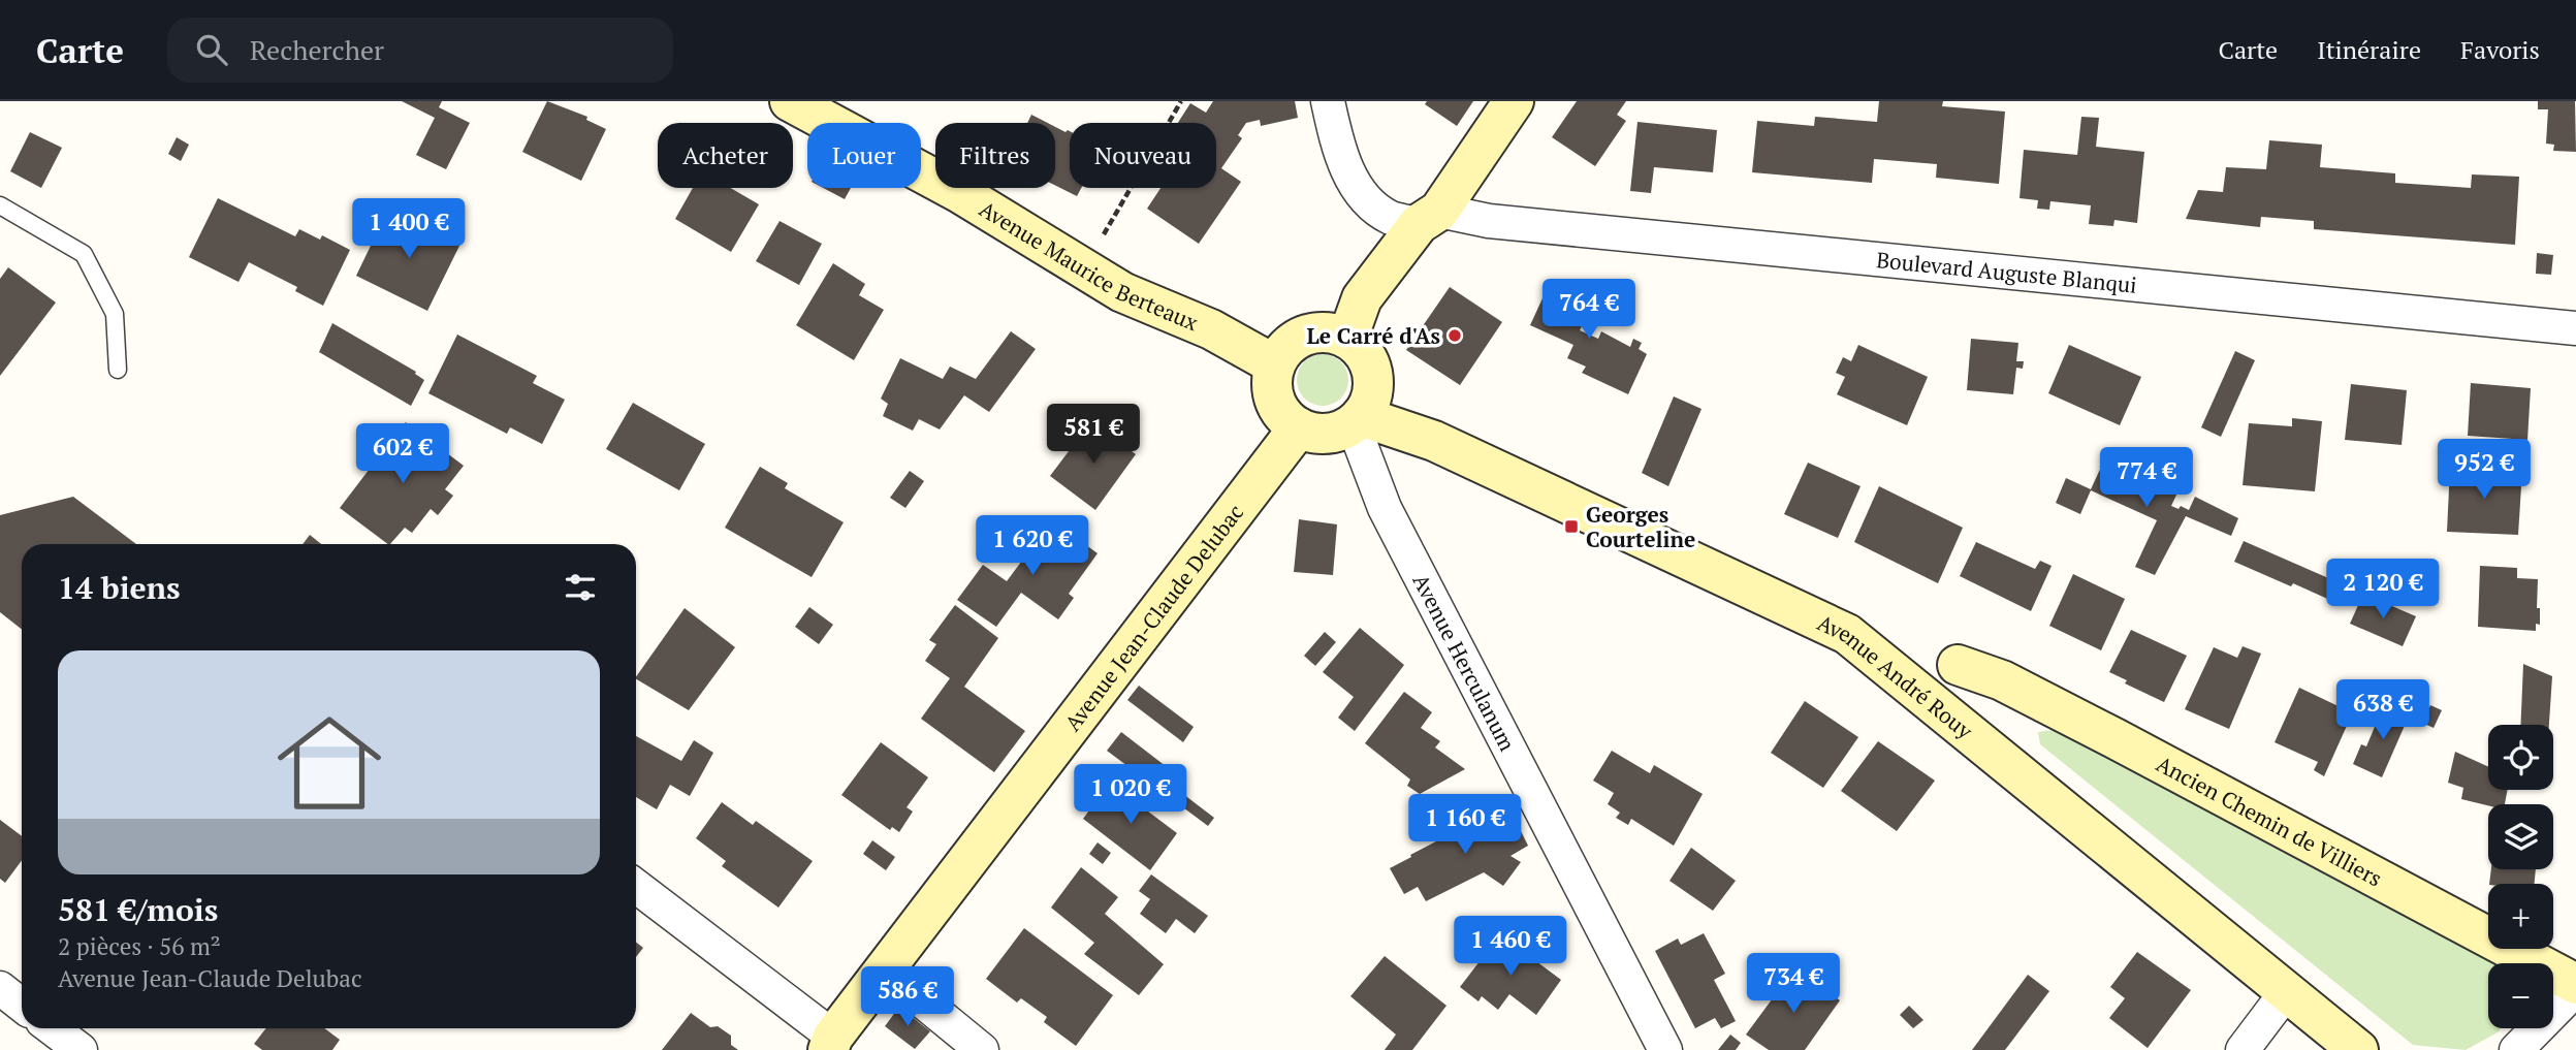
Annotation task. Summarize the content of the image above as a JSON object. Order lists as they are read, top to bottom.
{
  "streets": {
    "main road": [
      "Avenue Maurice Berteaux",
      "Avenue Jean-Claude Delubac",
      "Avenue André Rouy",
      "Ancien Chemin de Villiers"
    ],
    "street": ["Boulevard Auguste Blanqui", "Avenue Herculanum"]
  },
  "crossings": [
    ["Avenue Maurice Berteaux", "Avenue Jean-Claude Delubac"],
    ["Avenue Maurice Berteaux", "Avenue Herculanum"],
    ["Avenue Maurice Berteaux", "Avenue André Rouy"],
    ["Avenue Jean-Claude Delubac", "Avenue Herculanum"],
    ["Avenue Jean-Claude Delubac", "Avenue André Rouy"],
    ["Avenue Herculanum", "Avenue André Rouy"]
  ],
  "places": {
    "other": ["Le Carré d'As"],
    "transit": ["Georges Courteline"]
  },
  "page": {
    "header": "Carte",
    "search": "Rechercher",
    "nav": ["Carte", "Itinéraire", "Favoris"],
    "chip": [
      "Acheter",
      "Louer",
      "Filtres",
      "Nouveau"
    ],
    "price": [
      "1 400 €",
      "764 €",
      "581 €",
      "602 €",
      "952 €",
      "774 €",
      "1 620 €",
      "2 120 €",
      "638 €",
      "1 020 €",
      "1 160 €",
      "1 460 €",
      "734 €",
      "586 €"
    ],
    "heading": "14 biens",
    "list": [
      {
        "name": "581 €/mois",
        "note": "2 pièces · 56 m² · Avenue Jean-Claude Delubac"
      }
    ],
    "map_buttons": ["+", "−"]
  }
}
